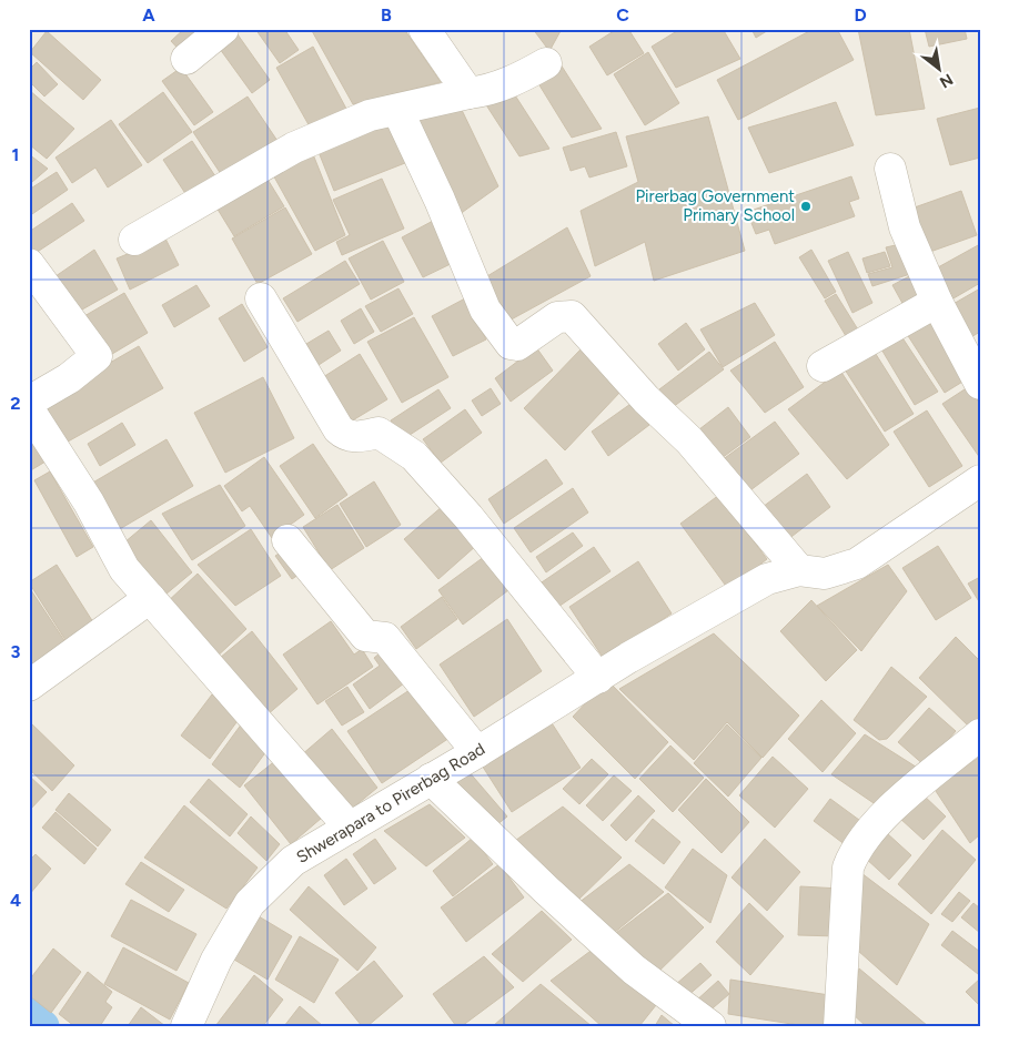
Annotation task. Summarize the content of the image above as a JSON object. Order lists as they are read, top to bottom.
{
  "streets": {
    "street": ["Shwerapara to Pirerbag Road"]
  },
  "places": ["Pirerbag Government Primary School"],
  "north": "bottom right",
  "grid": {
    "columns": [
      "A",
      "B",
      "C",
      "D"
    ],
    "rows": [
      "1",
      "2",
      "3",
      "4"
    ]
  }
}
